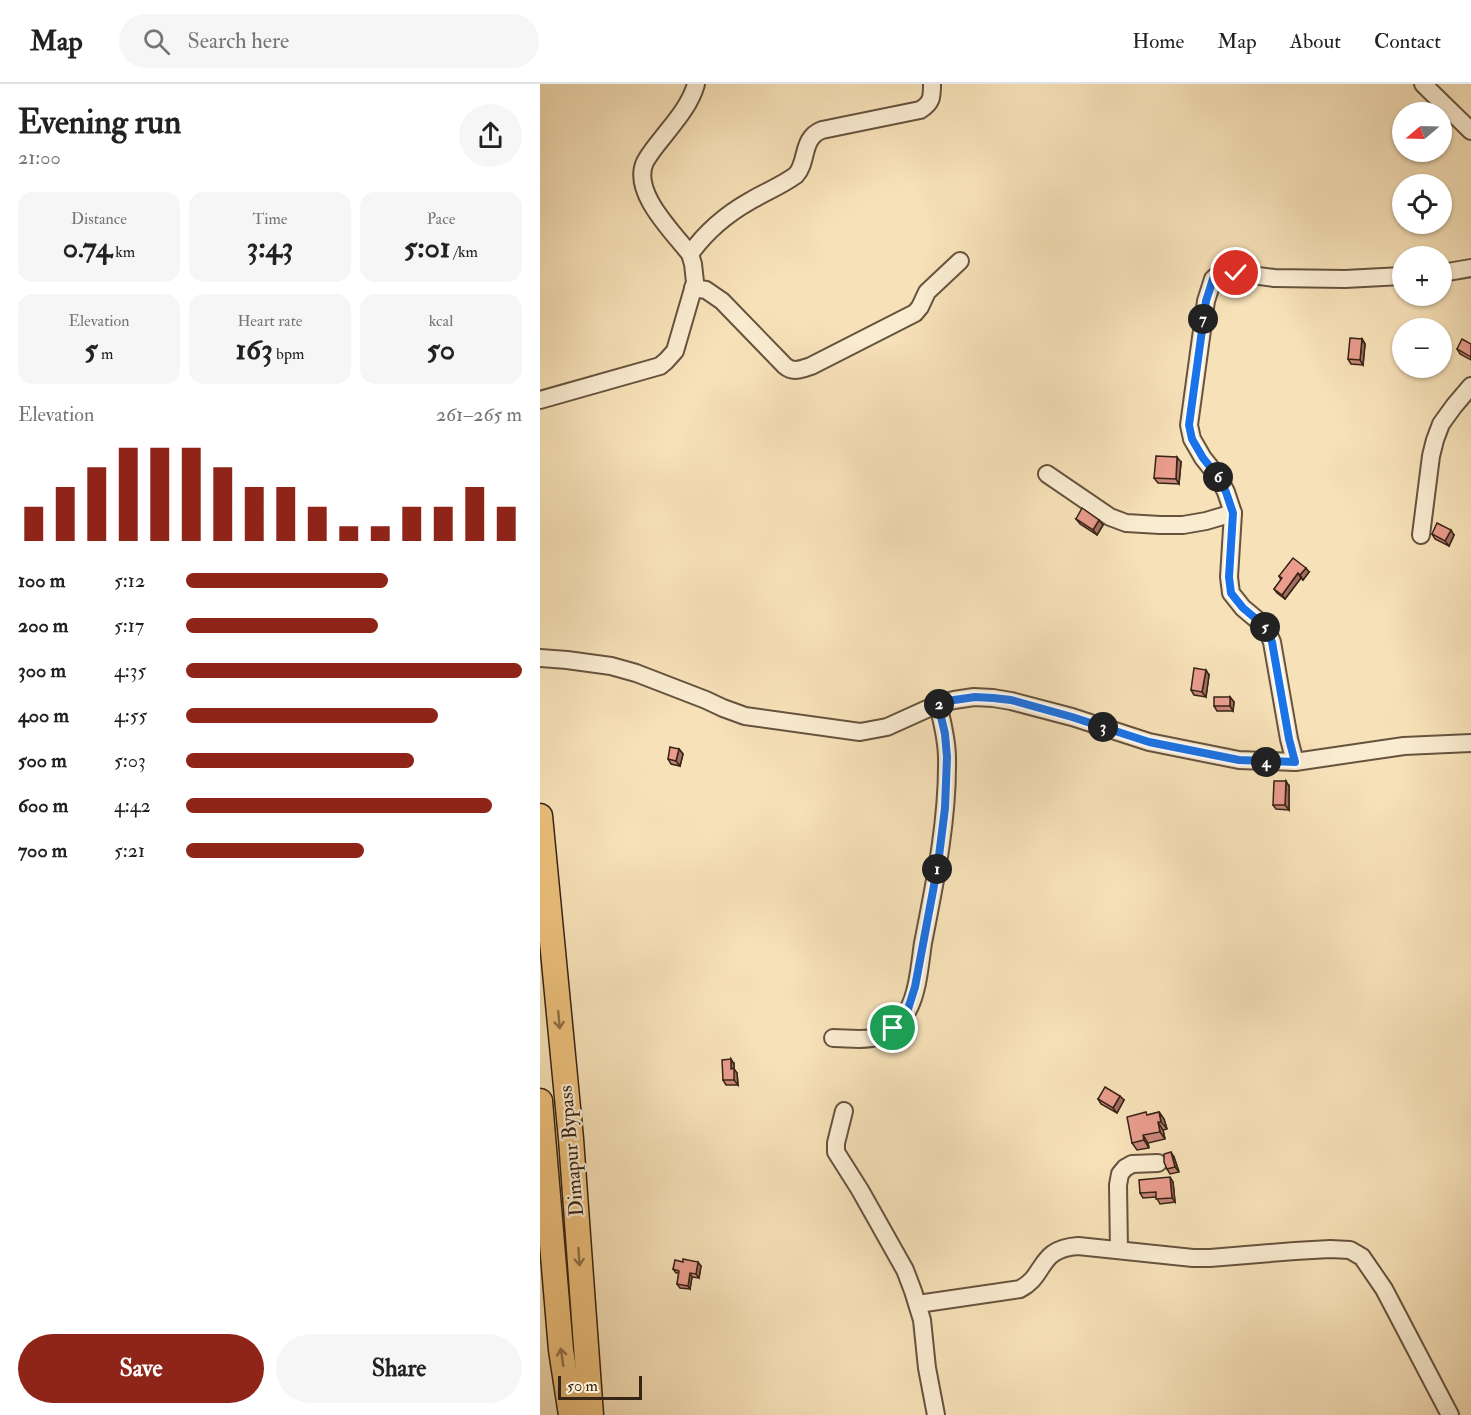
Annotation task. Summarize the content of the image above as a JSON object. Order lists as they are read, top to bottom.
{
  "streets": {
    "highway": ["Dimapur Bypass"]
  },
  "scale_bar": "50 m",
  "north": "left",
  "page": {
    "header": "Map",
    "search": "Search here",
    "nav": [
      "Home",
      "Map",
      "About",
      "Contact"
    ],
    "heading": ["Evening run", "21:00"],
    "map_buttons": ["+", "−"],
    "stats": [
      ["Distance", "0.74 km"],
      ["Time", "3:43"],
      ["Pace", "5:01 /km"],
      ["Elevation", "5 m"],
      ["Heart rate", "163 bpm"],
      ["kcal", "50"]
    ],
    "pins": [
      "7",
      "6",
      "5",
      "2",
      "3",
      "4",
      "1"
    ],
    "chart": ["Elevation", "261–265 m"],
    "list": [
      {
        "name": "100 m",
        "note": "5:12"
      },
      {
        "name": "200 m",
        "note": "5:17"
      },
      {
        "name": "300 m",
        "note": "4:35"
      },
      {
        "name": "400 m",
        "note": "4:55"
      },
      {
        "name": "500 m",
        "note": "5:03"
      },
      {
        "name": "600 m",
        "note": "4:42"
      },
      {
        "name": "700 m",
        "note": "5:21"
      }
    ],
    "buttons": ["Save", "Share"],
    "scale": "50 m"
  }
}
